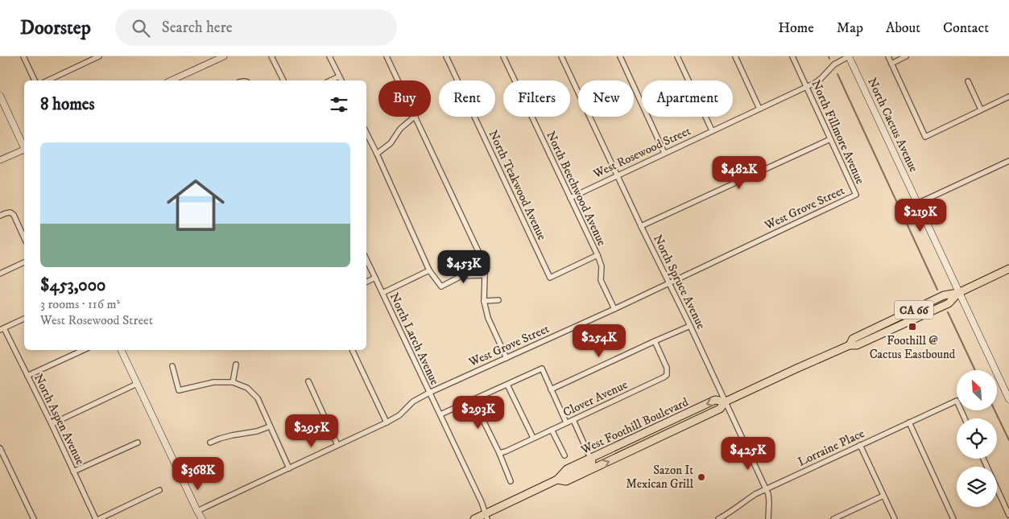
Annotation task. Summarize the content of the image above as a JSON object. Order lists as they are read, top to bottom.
{
  "streets": {
    "main road": ["North Cactus Avenue", "CA 66", "West Foothill Boulevard"],
    "street": [
      "North Fillmore Avenue",
      "West Rosewood Street",
      "North Teakwood Avenue",
      "North Beechwood Avenue",
      "West Grove Street",
      "North Spruce Avenue",
      "North Larch Avenue",
      "Clover Avenue",
      "North Aspen Avenue",
      "Lorraine Place"
    ]
  },
  "crossings": [
    ["North Cactus Avenue", "West Rosewood Street"],
    ["North Cactus Avenue", "West Foothill Boulevard"],
    ["North Fillmore Avenue", "West Rosewood Street"],
    ["North Fillmore Avenue", "West Grove Street"],
    ["West Rosewood Street", "North Beechwood Avenue"],
    ["West Rosewood Street", "North Spruce Avenue"],
    ["North Teakwood Avenue", "North Beechwood Avenue"],
    ["North Beechwood Avenue", "West Grove Street"],
    ["West Grove Street", "North Spruce Avenue"],
    ["West Grove Street", "North Larch Avenue"],
    ["North Spruce Avenue", "West Foothill Boulevard"],
    ["North Spruce Avenue", "Lorraine Place"],
    ["North Larch Avenue", "West Foothill Boulevard"]
  ],
  "places": {
    "transit": ["Foothill @ Cactus Eastbound"],
    "other": ["Sazon It Mexican Grill"]
  },
  "north": "top left",
  "page": {
    "header": "Doorstep",
    "search": "Search here",
    "nav": [
      "Home",
      "Map",
      "About",
      "Contact"
    ],
    "chip": [
      "Buy",
      "Rent",
      "Filters",
      "New",
      "Apartment"
    ],
    "heading": "8 homes",
    "list": [
      {
        "name": "$453,000",
        "note": "3 rooms · 116 m² · West Rosewood Street"
      }
    ],
    "price": [
      "$482K",
      "$219K",
      "$453K",
      "$254K",
      "$293K",
      "$295K",
      "$425K",
      "$368K"
    ]
  }
}
